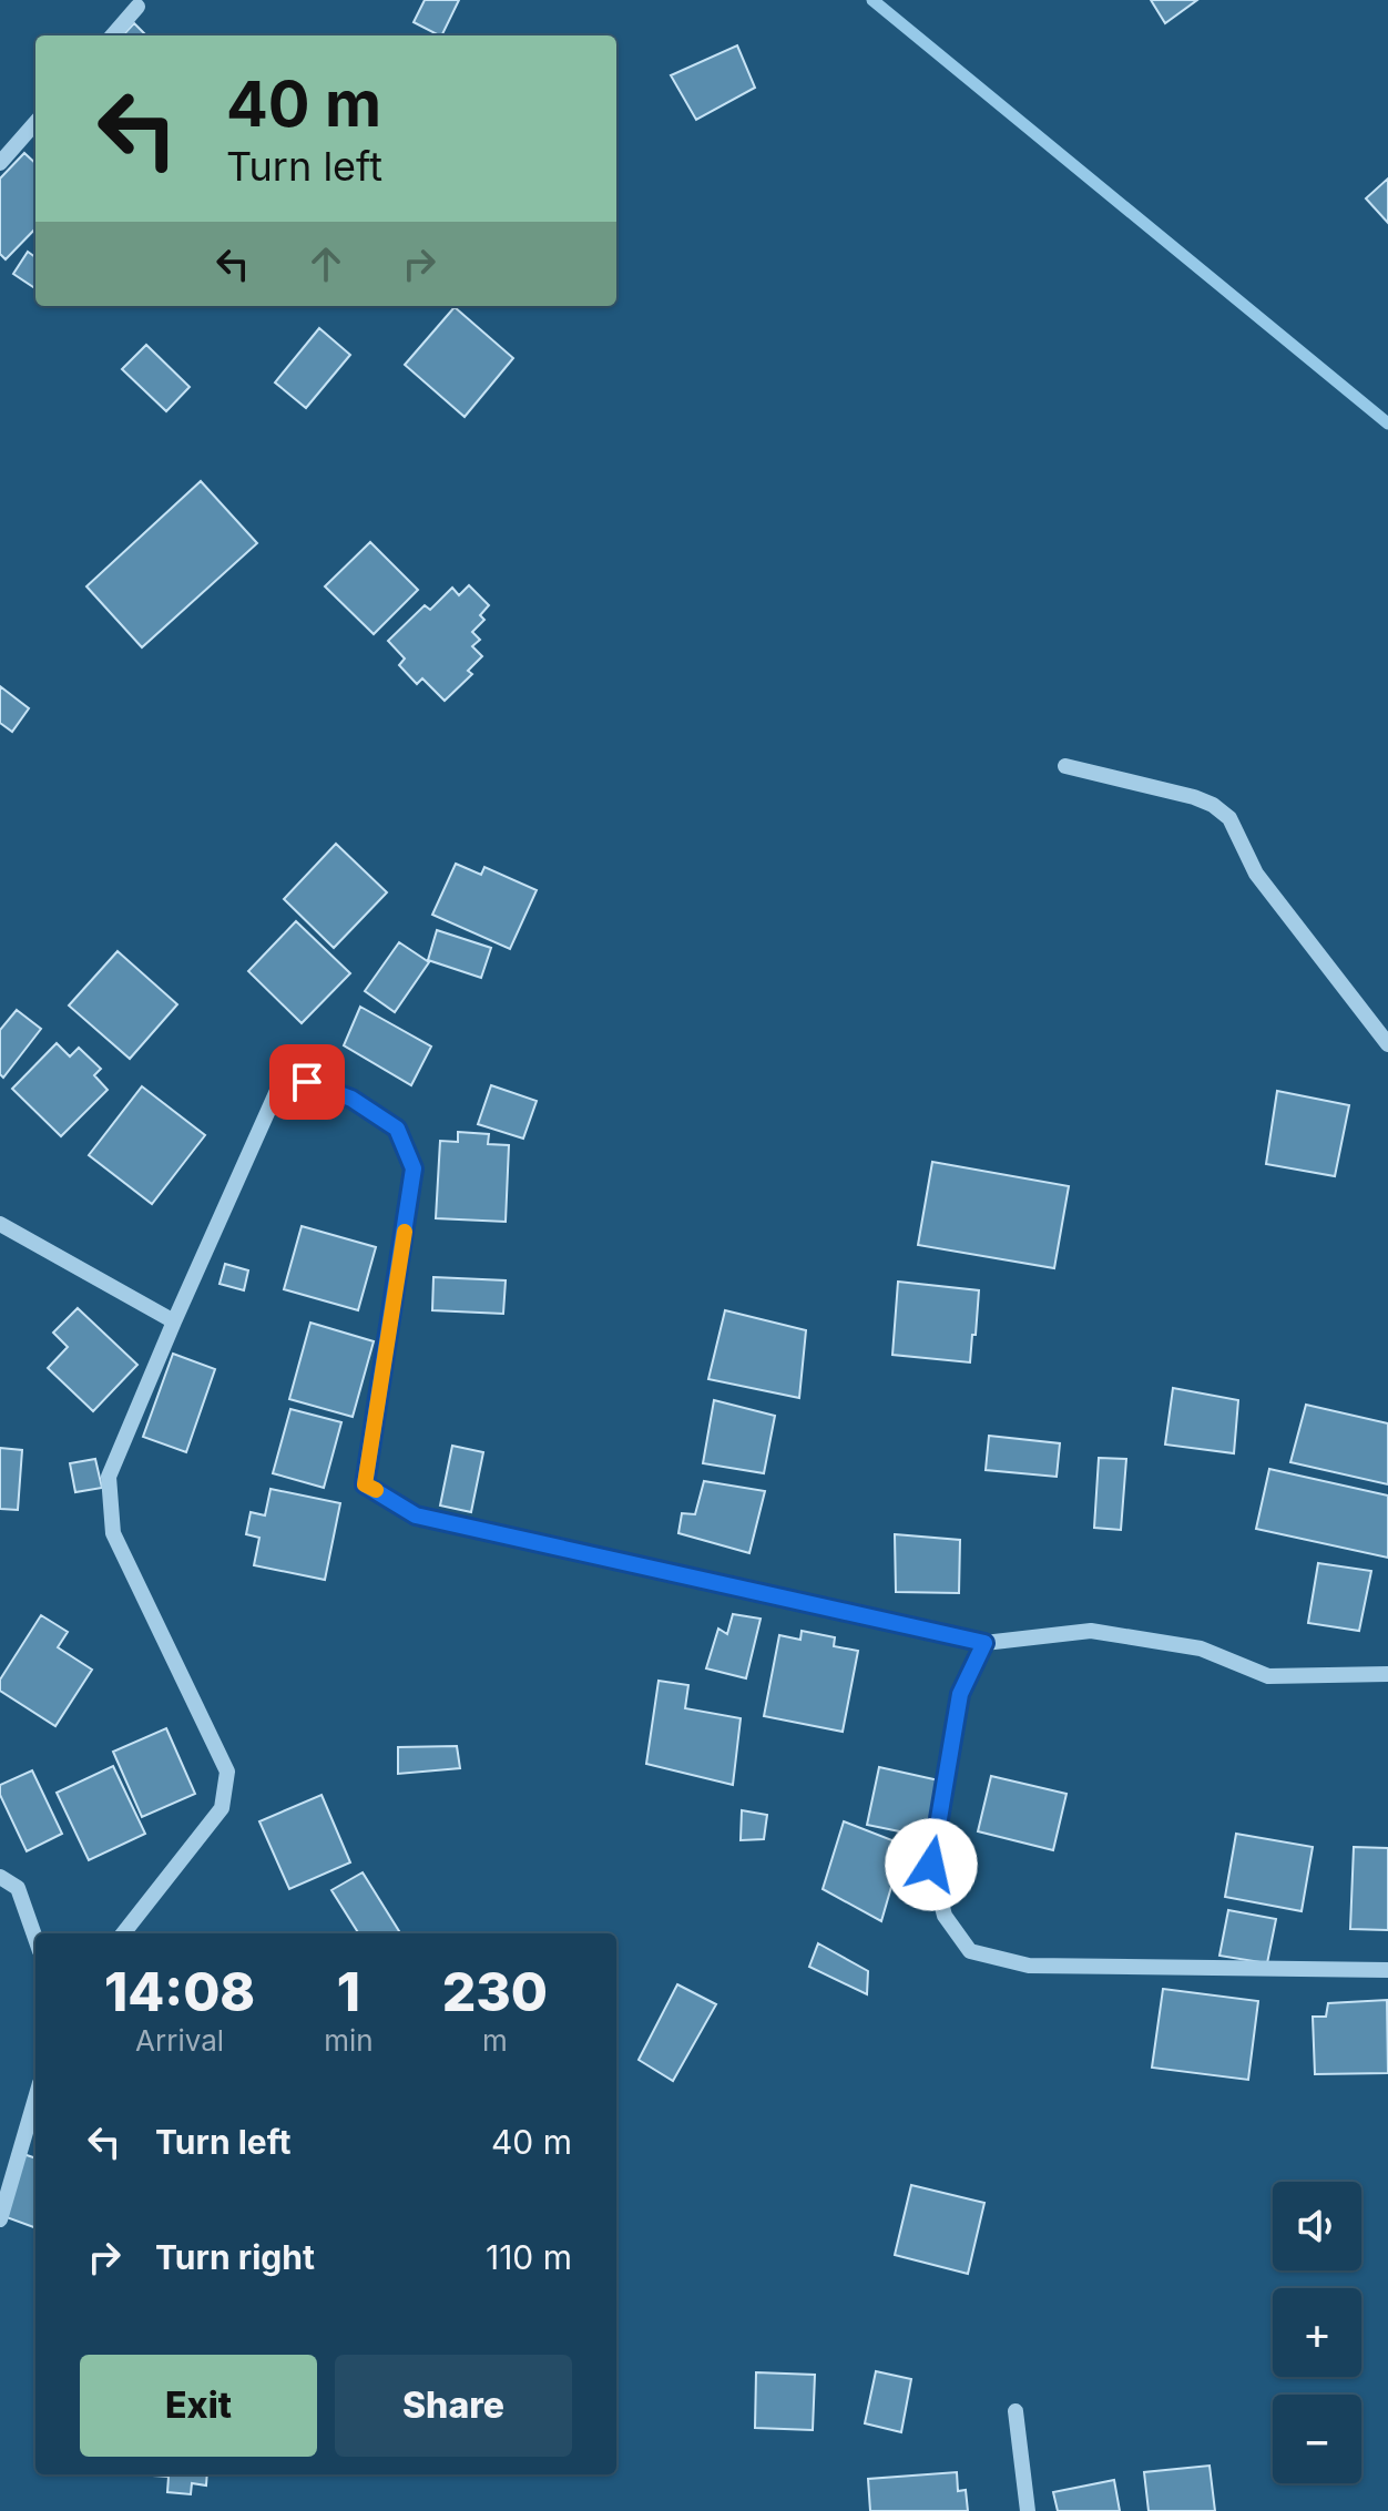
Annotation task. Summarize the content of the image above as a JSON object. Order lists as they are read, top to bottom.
{
  "page": {
    "turn": ["40 m", "Turn left"],
    "eta": [
      "14:08",
      "Arrival",
      "1",
      "min",
      "230",
      "m"
    ],
    "list": [
      {
        "name": "Turn left",
        "value": "40 m"
      },
      {
        "name": "Turn right",
        "value": "110 m"
      }
    ],
    "map_buttons": ["+", "−"],
    "buttons": ["Exit", "Share"]
  }
}
